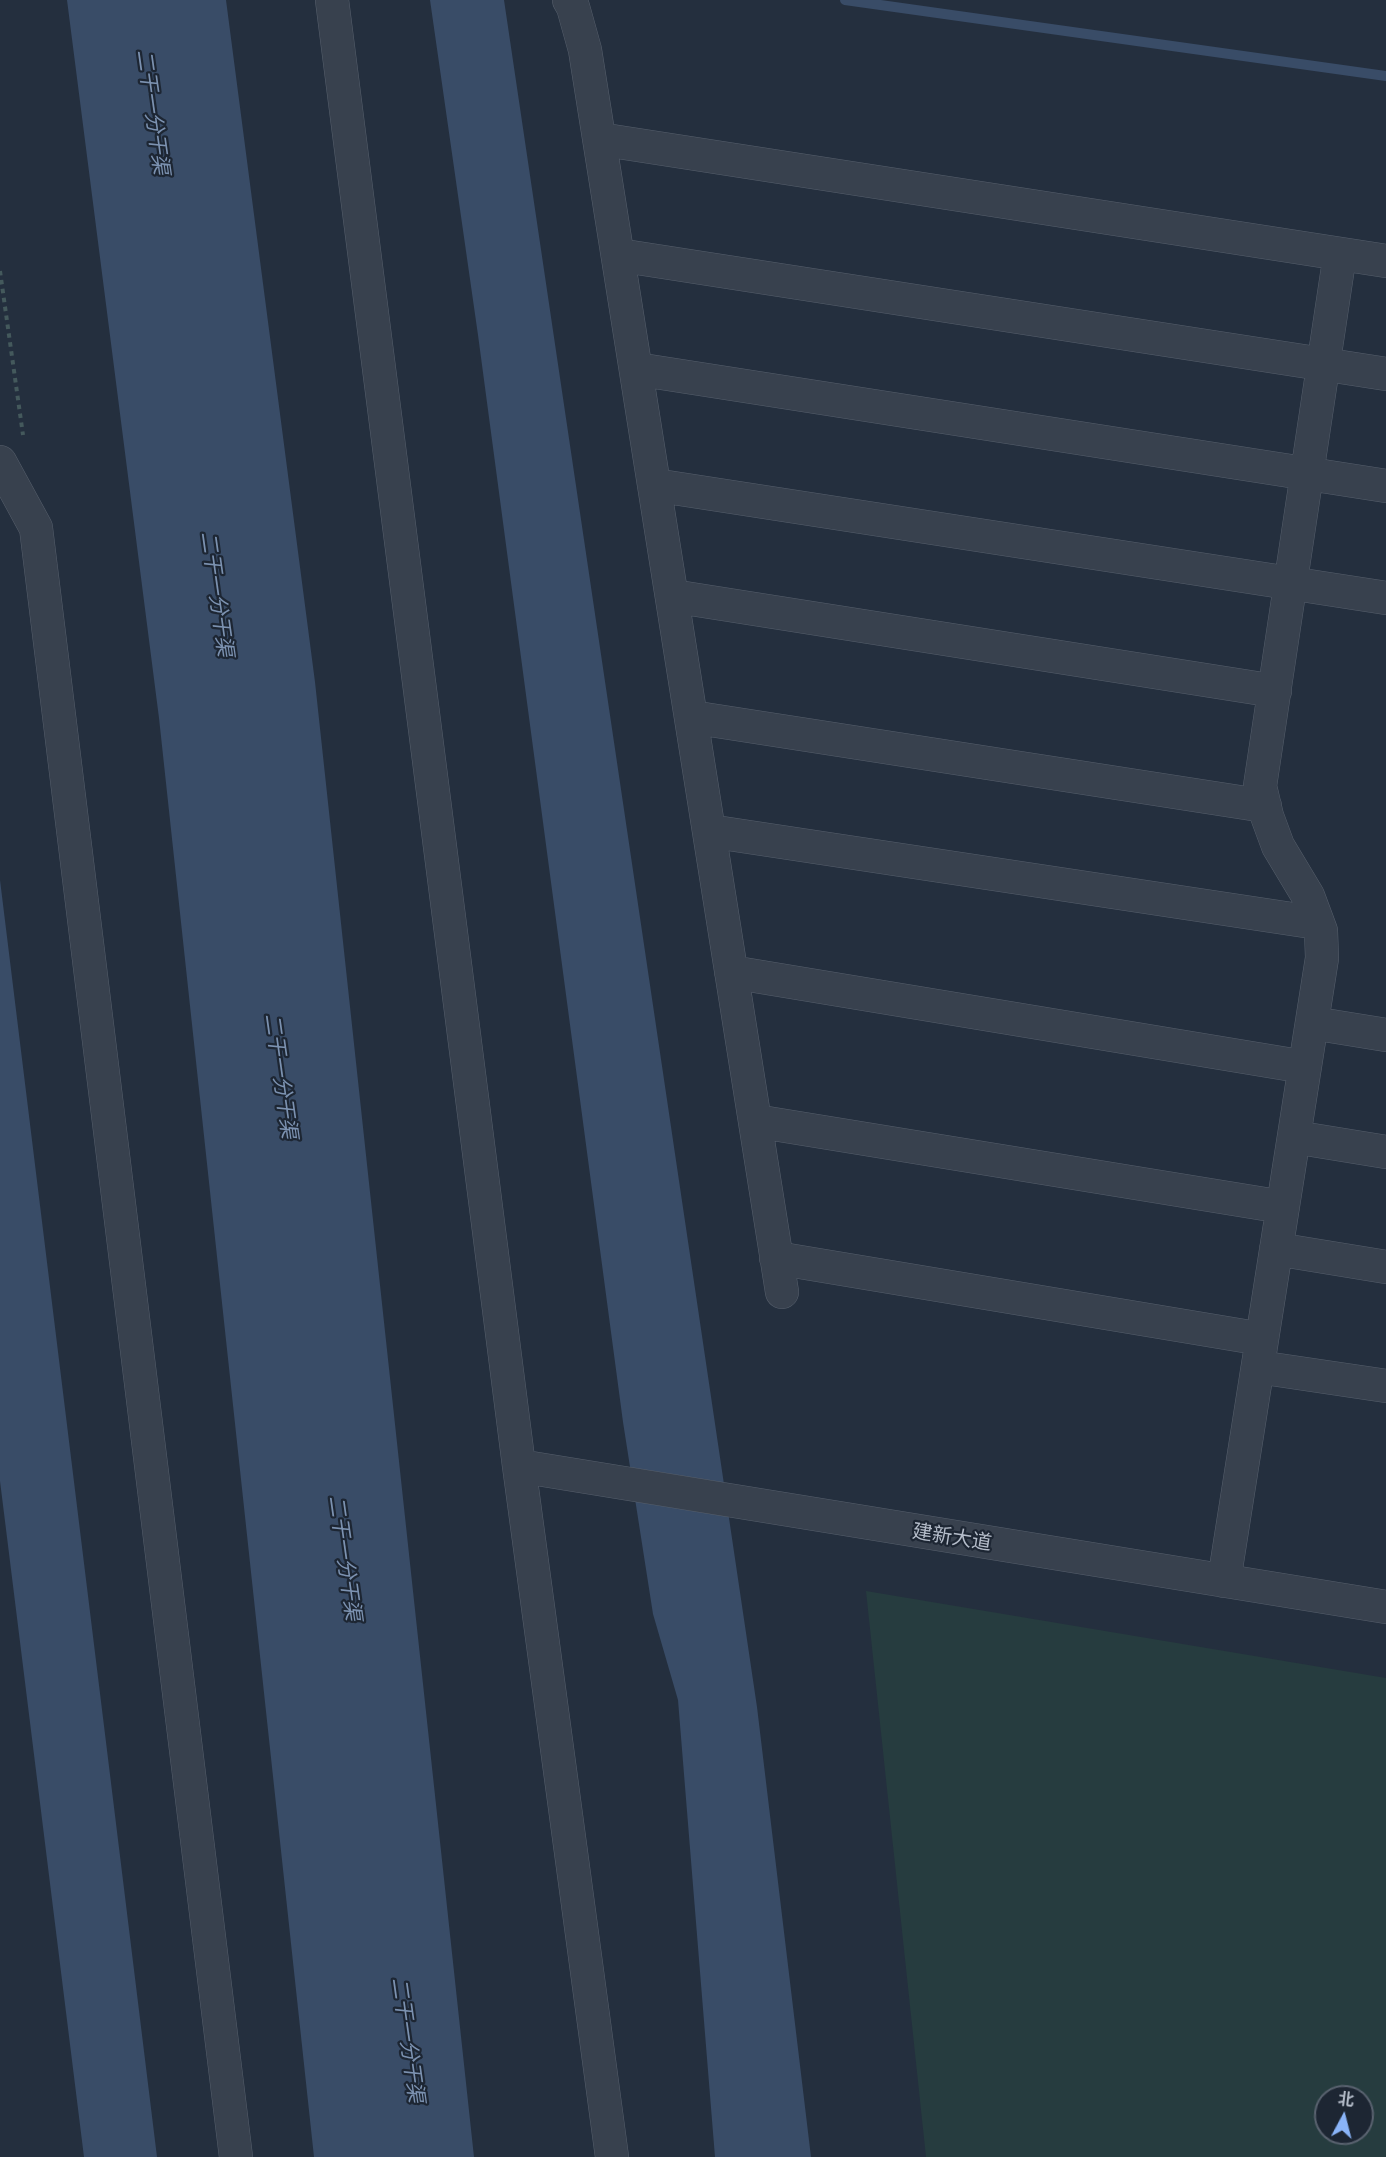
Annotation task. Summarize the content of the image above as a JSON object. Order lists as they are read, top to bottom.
{
  "streets": {
    "street": ["建新大道"]
  },
  "water": ["二干一分干渠"],
  "north": "top"
}
